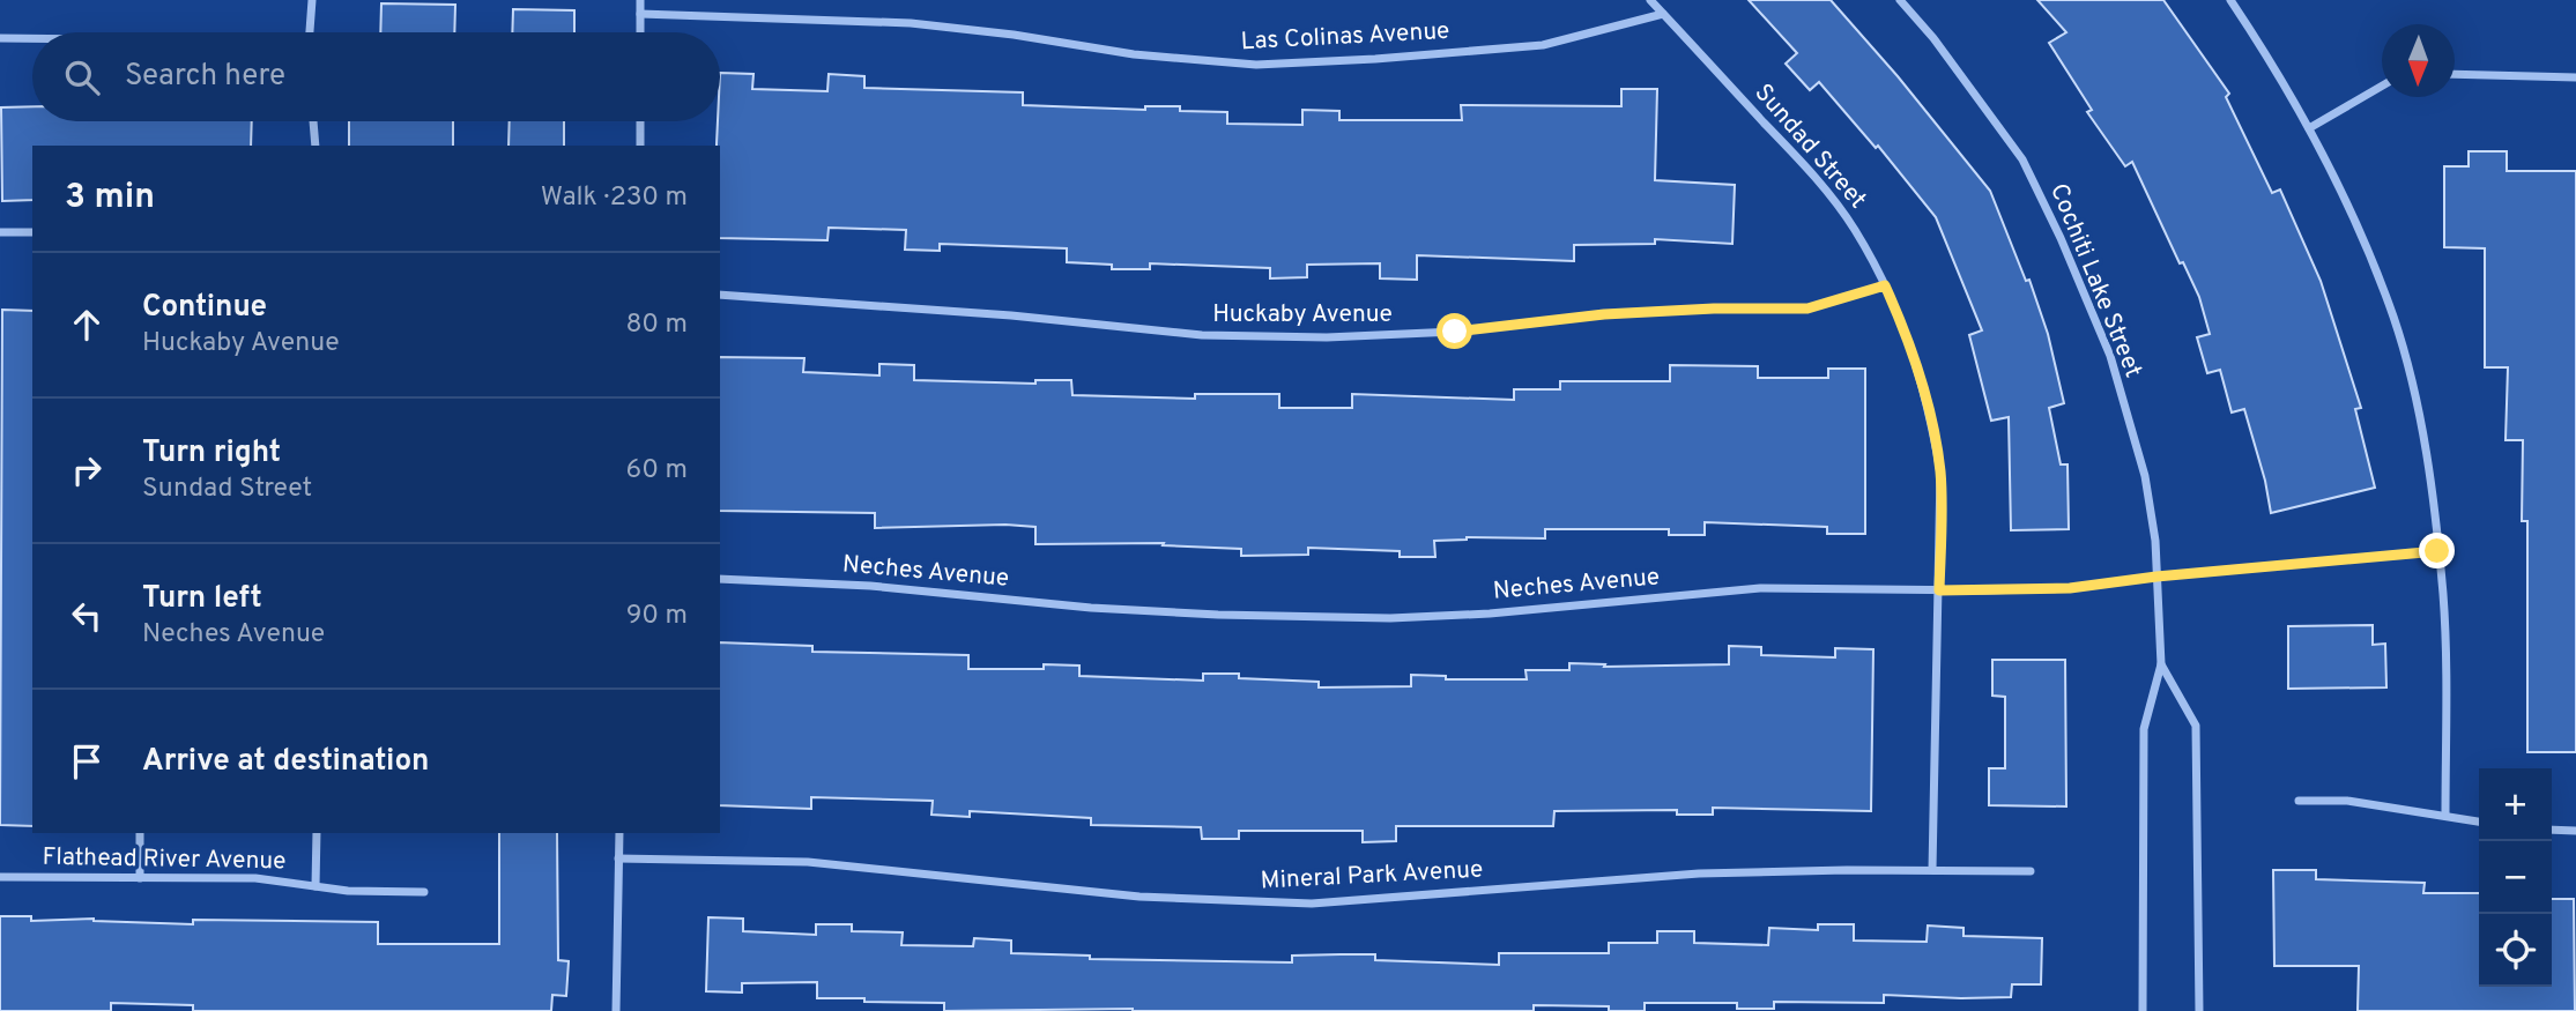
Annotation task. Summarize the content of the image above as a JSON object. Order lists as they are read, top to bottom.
{
  "streets": {
    "street": [
      "Las Colinas Avenue",
      "Sundad Street",
      "Cochiti Lake Street",
      "Huckaby Avenue",
      "Neches Avenue",
      "Flathead River Avenue",
      "Mineral Park Avenue"
    ]
  },
  "crossings": [
    ["Las Colinas Avenue", "Sundad Street"],
    ["Sundad Street", "Huckaby Avenue"],
    ["Sundad Street", "Neches Avenue"],
    ["Sundad Street", "Mineral Park Avenue"],
    ["Cochiti Lake Street", "Neches Avenue"]
  ],
  "north": "bottom",
  "page": {
    "search": "Search here",
    "heading": ["3 min", "Walk · 230 m"],
    "list": [
      ["Continue", "Huckaby Avenue", "80 m"],
      ["Turn right", "Sundad Street", "60 m"],
      ["Turn left", "Neches Avenue", "90 m"],
      "Arrive at destination"
    ],
    "map_buttons": ["+", "−"]
  }
}
